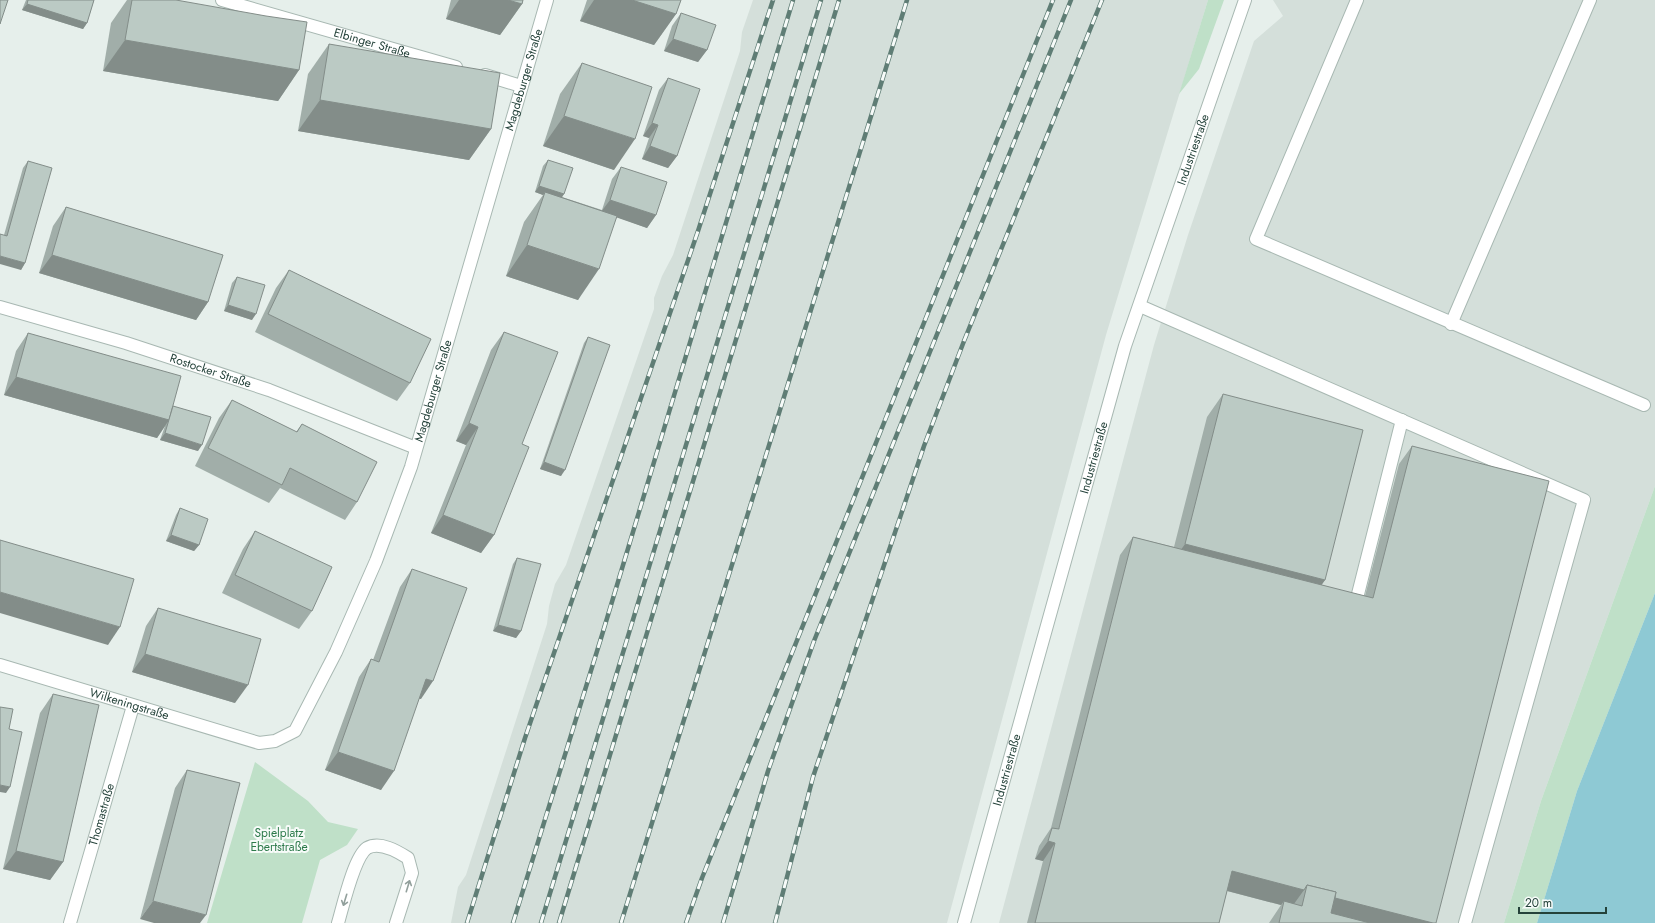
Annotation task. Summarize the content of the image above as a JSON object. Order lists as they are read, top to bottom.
{
  "streets": {
    "street": [
      "Elbinger Straße",
      "Magdeburger Straße",
      "Industriestraße",
      "Rostocker Straße",
      "Wilkeningstraße",
      "Thomastraße"
    ]
  },
  "crossings": [
    ["Elbinger Straße", "Magdeburger Straße"],
    ["Magdeburger Straße", "Rostocker Straße"],
    ["Magdeburger Straße", "Wilkeningstraße"],
    ["Wilkeningstraße", "Thomastraße"]
  ],
  "parks": ["Spielplatz Ebertstraße"],
  "scale_bar": "20 m"
}
